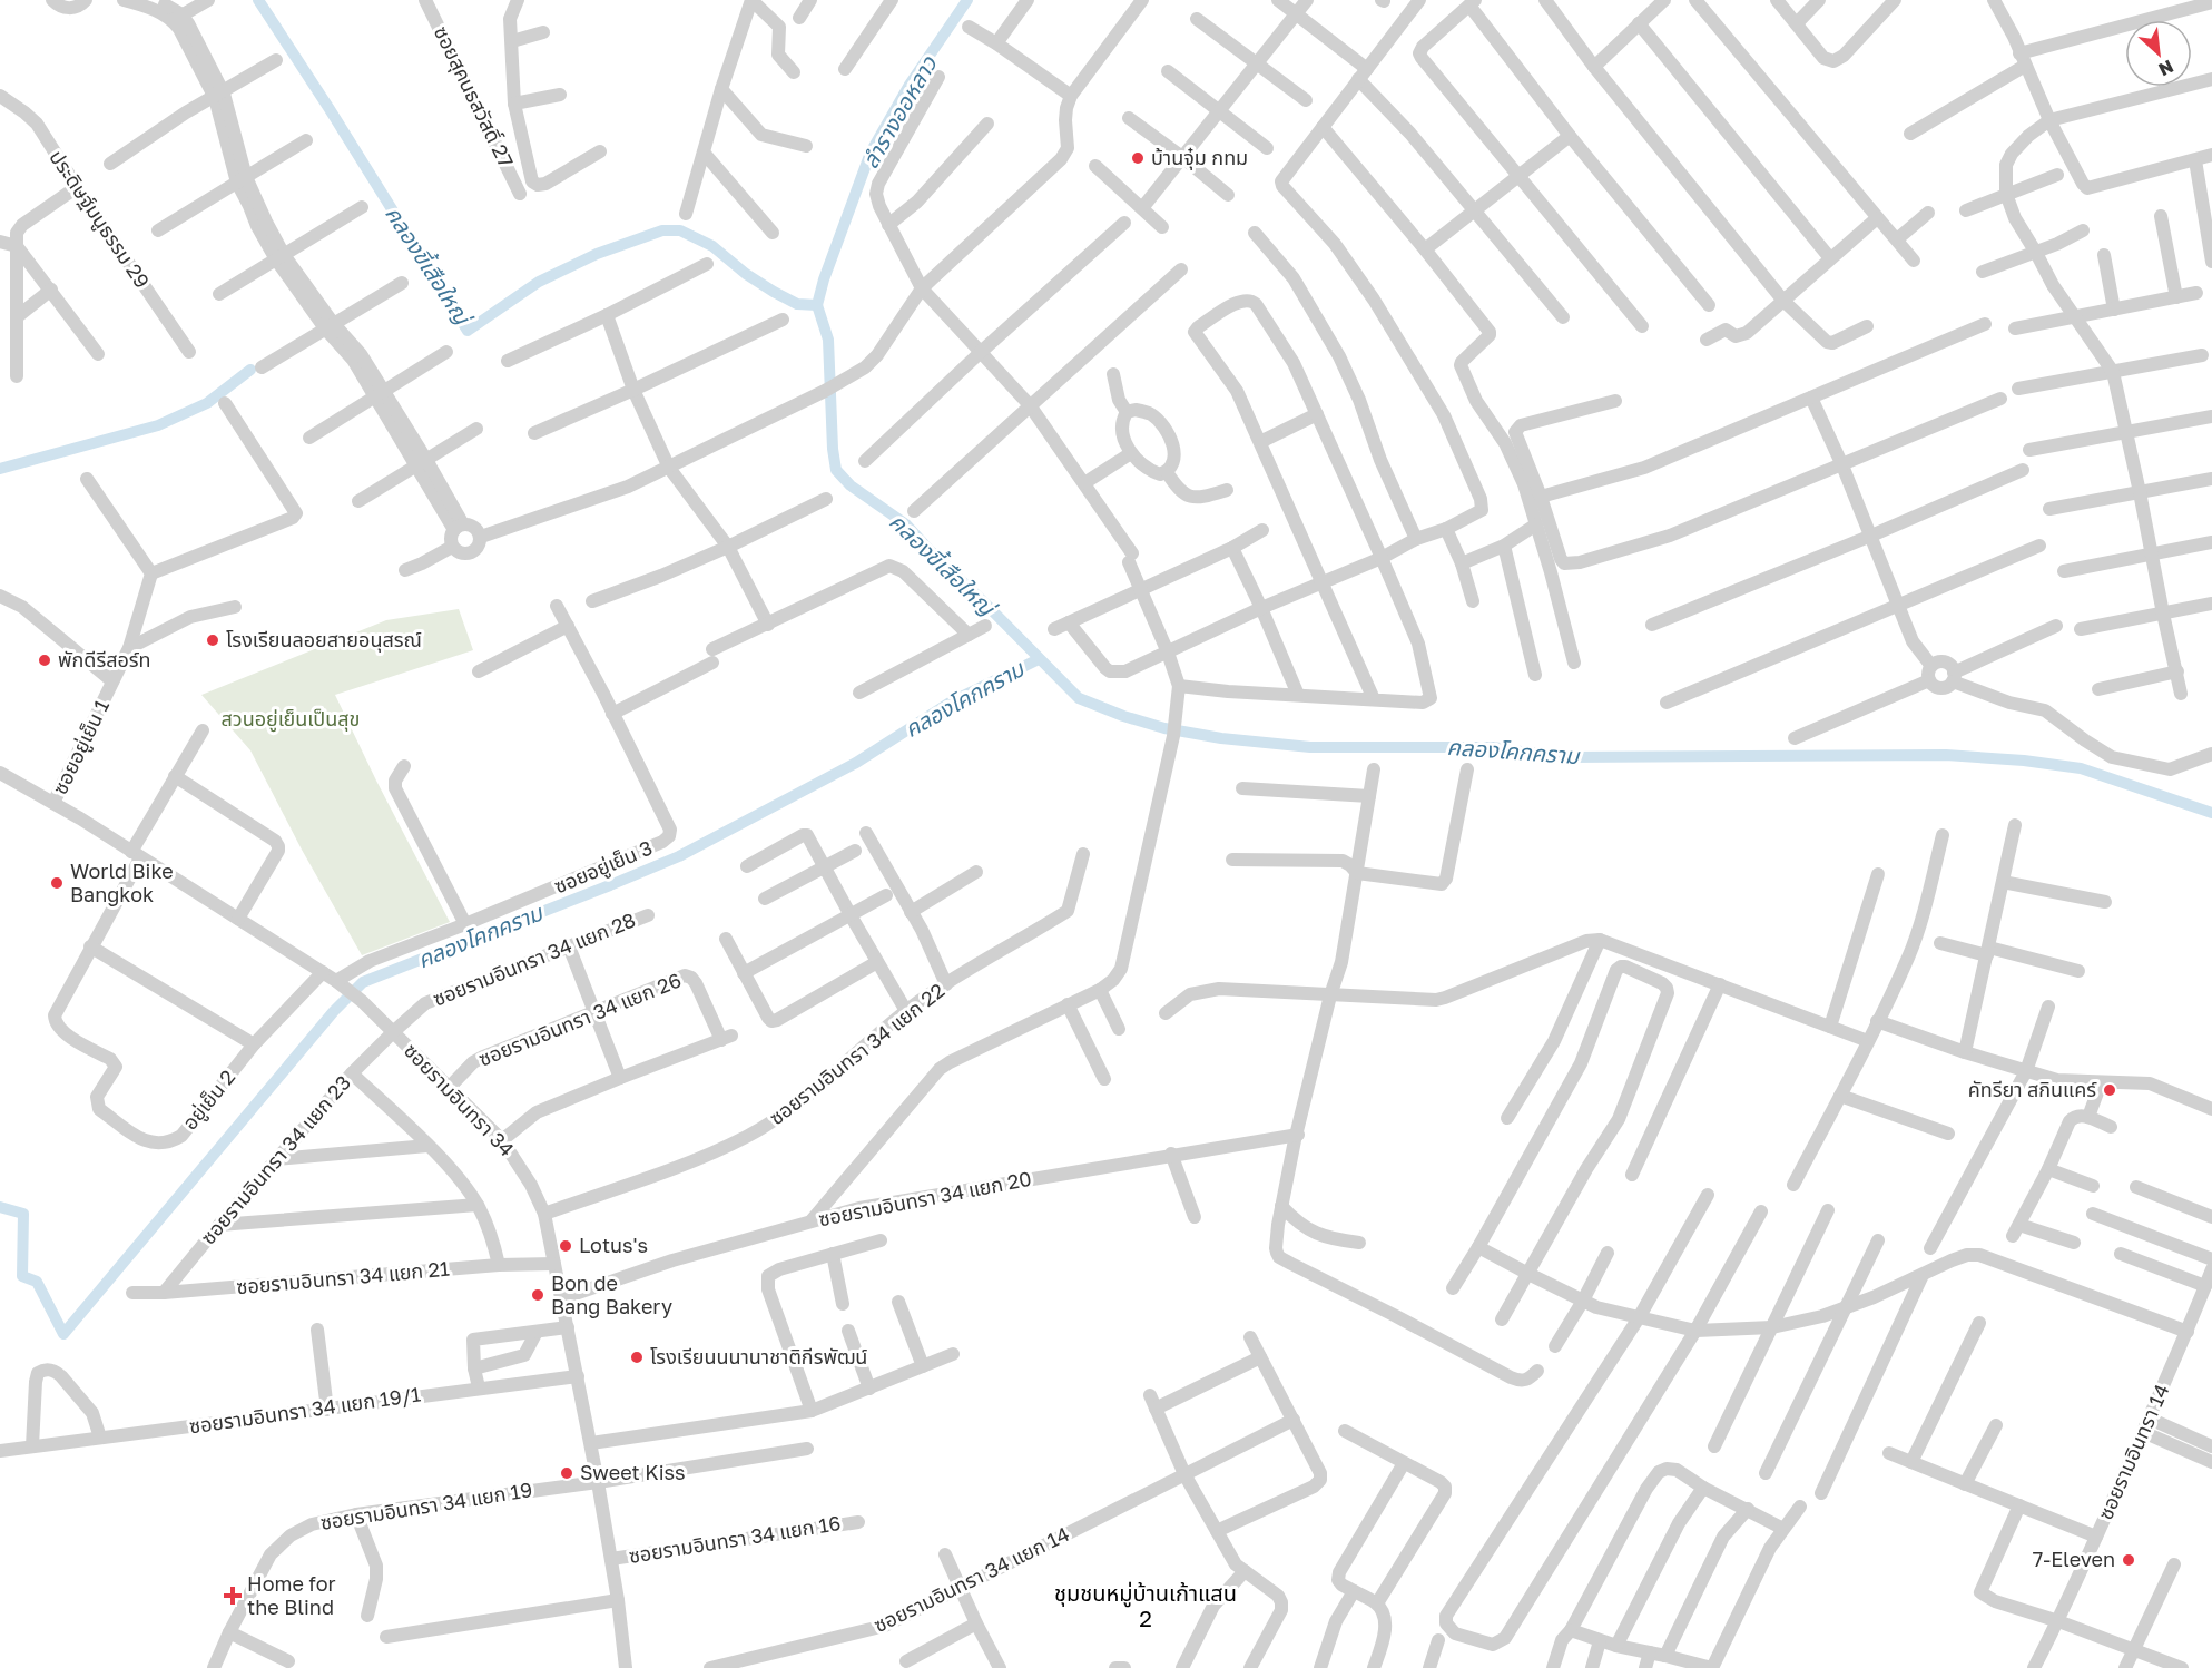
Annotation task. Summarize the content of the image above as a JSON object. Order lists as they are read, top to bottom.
{
  "streets": {
    "street": [
      "ซอยสุคนธสวัสดิ์ 27",
      "ประดิษฐ์มนูธรรม 29",
      "ซอยอยู่เย็น 1",
      "ซอยอยู่เย็น 3",
      "ซอยรามอินทรา 34 แยก 28",
      "ซอยรามอินทรา 34 แยก 26",
      "ซอยรามอินทรา 34 แยก 22",
      "อยู่เย็น 2",
      "ซอยรามอินทรา 34",
      "ซอยรามอินทรา 34 แยก 23",
      "ซอยรามอินทรา 34 แยก 20",
      "ซอยรามอินทรา 34 แยก 21",
      "ซอยรามอินทรา 34 แยก 19/1",
      "ซอยรามอินทรา 14",
      "ซอยรามอินทรา 34 แยก 19",
      "ซอยรามอินทรา 34 แยก 16",
      "ซอยรามอินทรา 34 แยก 14"
    ]
  },
  "crossings": [
    ["ซอยอยู่เย็น 1", "ซอยรามอินทรา 34"],
    ["ซอยอยู่เย็น 3", "ซอยรามอินทรา 34"],
    ["ซอยรามอินทรา 34 แยก 28", "ซอยรามอินทรา 34"],
    ["ซอยรามอินทรา 34 แยก 28", "ซอยรามอินทรา 34 แยก 23"],
    ["ซอยรามอินทรา 34 แยก 26", "ซอยรามอินทรา 34"],
    ["ซอยรามอินทรา 34 แยก 22", "ซอยรามอินทรา 34"],
    ["ซอยรามอินทรา 34", "ซอยรามอินทรา 34 แยก 23"],
    ["ซอยรามอินทรา 34", "ซอยรามอินทรา 34 แยก 20"],
    ["ซอยรามอินทรา 34", "ซอยรามอินทรา 34 แยก 21"],
    ["ซอยรามอินทรา 34", "ซอยรามอินทรา 34 แยก 19/1"],
    ["ซอยรามอินทรา 34", "ซอยรามอินทรา 34 แยก 19"],
    ["ซอยรามอินทรา 34", "ซอยรามอินทรา 34 แยก 16"],
    ["ซอยรามอินทรา 34 แยก 23", "ซอยรามอินทรา 34 แยก 21"]
  ],
  "districts": ["ชุมชนหมู่บ้านเก้าแสน 2"],
  "water": ["ลำรางออหลาว", "คลองขี้เสือใหญ่", "คลองโคกคราม"],
  "parks": ["สวนอยู่เย็นเป็นสุข"],
  "places": {
    "other": [
      "บ้านจุ๋ม กทม",
      "โรงเรียนลอยสายอนุสรณ์",
      "พักดีรีสอร์ท",
      "World Bike Bangkok",
      "คัทรียา สกินแคร์",
      "Lotus's",
      "Bon de Bang Bakery",
      "โรงเรียนนนานาชาติกีรพัฒน์",
      "Sweet Kiss",
      "7-Eleven"
    ],
    "health": ["Home for the Blind"]
  },
  "north": "bottom right"
}
